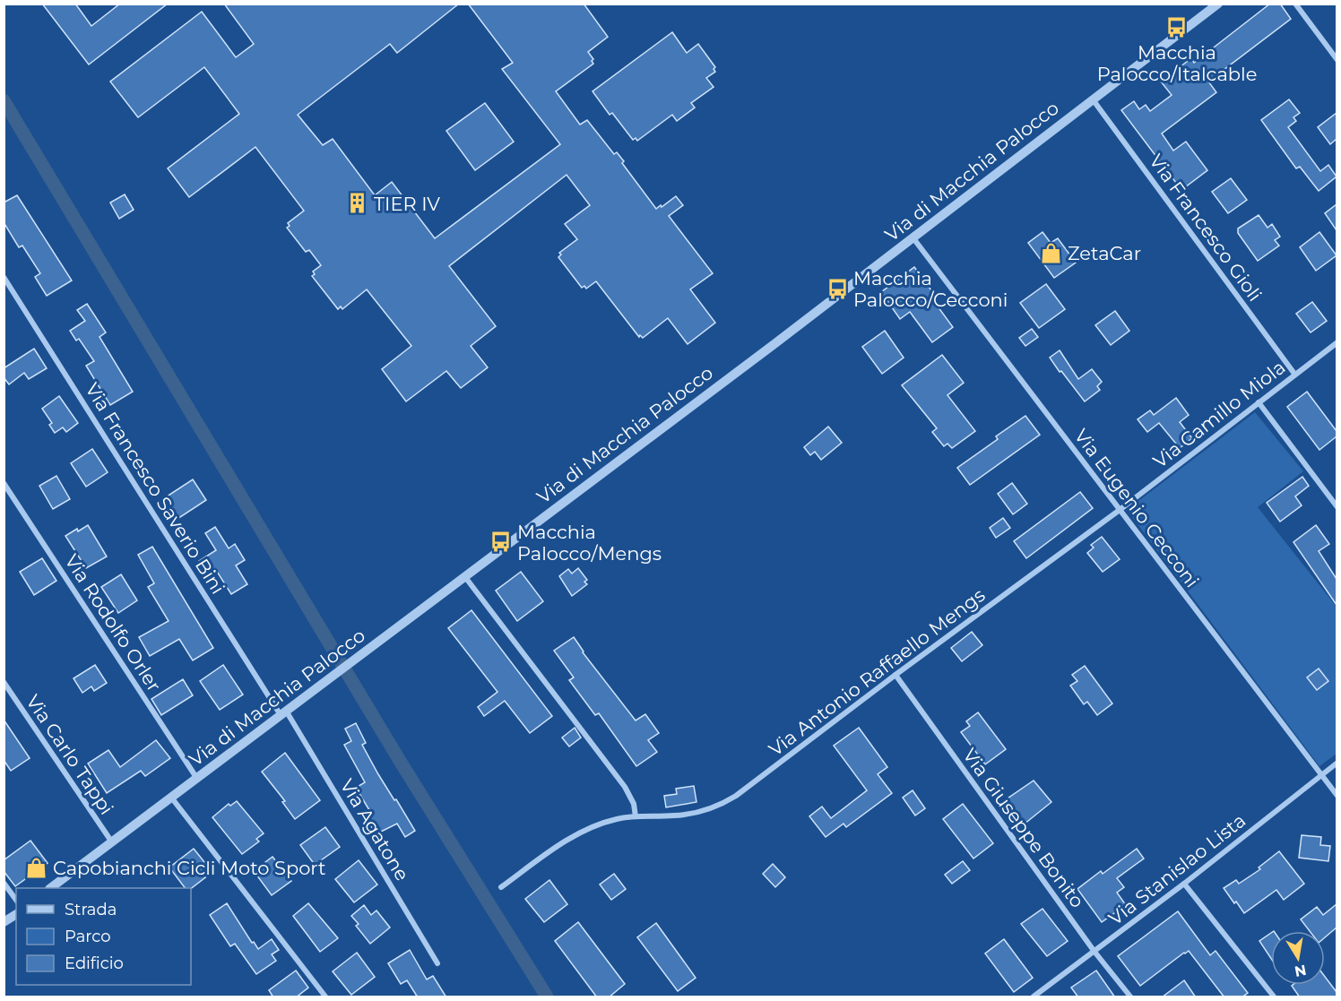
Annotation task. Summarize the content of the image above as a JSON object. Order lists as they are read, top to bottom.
{
  "streets": {
    "street": [
      "Via di Macchia Palocco",
      "Via Francesco Gioli",
      "Via Camillo Miola",
      "Via Francesco Saverio Bini",
      "Via Eugenio Cecconi",
      "Via Rodolfo Orler",
      "Via Antonio Raffaello Mengs",
      "Via Carlo Tappi",
      "Via Giuseppe Bonito",
      "Via Agatone",
      "Via Stanislao Lista"
    ]
  },
  "crossings": [
    ["Via di Macchia Palocco", "Via Francesco Gioli"],
    ["Via di Macchia Palocco", "Via Francesco Saverio Bini"],
    ["Via di Macchia Palocco", "Via Eugenio Cecconi"],
    ["Via di Macchia Palocco", "Via Rodolfo Orler"],
    ["Via di Macchia Palocco", "Via Carlo Tappi"],
    ["Via di Macchia Palocco", "Via Agatone"],
    ["Via Francesco Gioli", "Via Camillo Miola"],
    ["Via Camillo Miola", "Via Eugenio Cecconi"],
    ["Via Camillo Miola", "Via Antonio Raffaello Mengs"],
    ["Via Francesco Saverio Bini", "Via Agatone"],
    ["Via Eugenio Cecconi", "Via Antonio Raffaello Mengs"],
    ["Via Eugenio Cecconi", "Via Stanislao Lista"],
    ["Via Antonio Raffaello Mengs", "Via Giuseppe Bonito"],
    ["Via Giuseppe Bonito", "Via Stanislao Lista"]
  ],
  "places": {
    "bus stop": ["Macchia Palocco/Italcable", "Macchia Palocco/Cecconi", "Macchia Palocco/Mengs"],
    "building": ["TIER IV"],
    "shop": ["ZetaCar", "Capobianchi Cicli Moto Sport"]
  },
  "legend": ["Strada", "Parco", "Edificio"],
  "north": "bottom"
}
